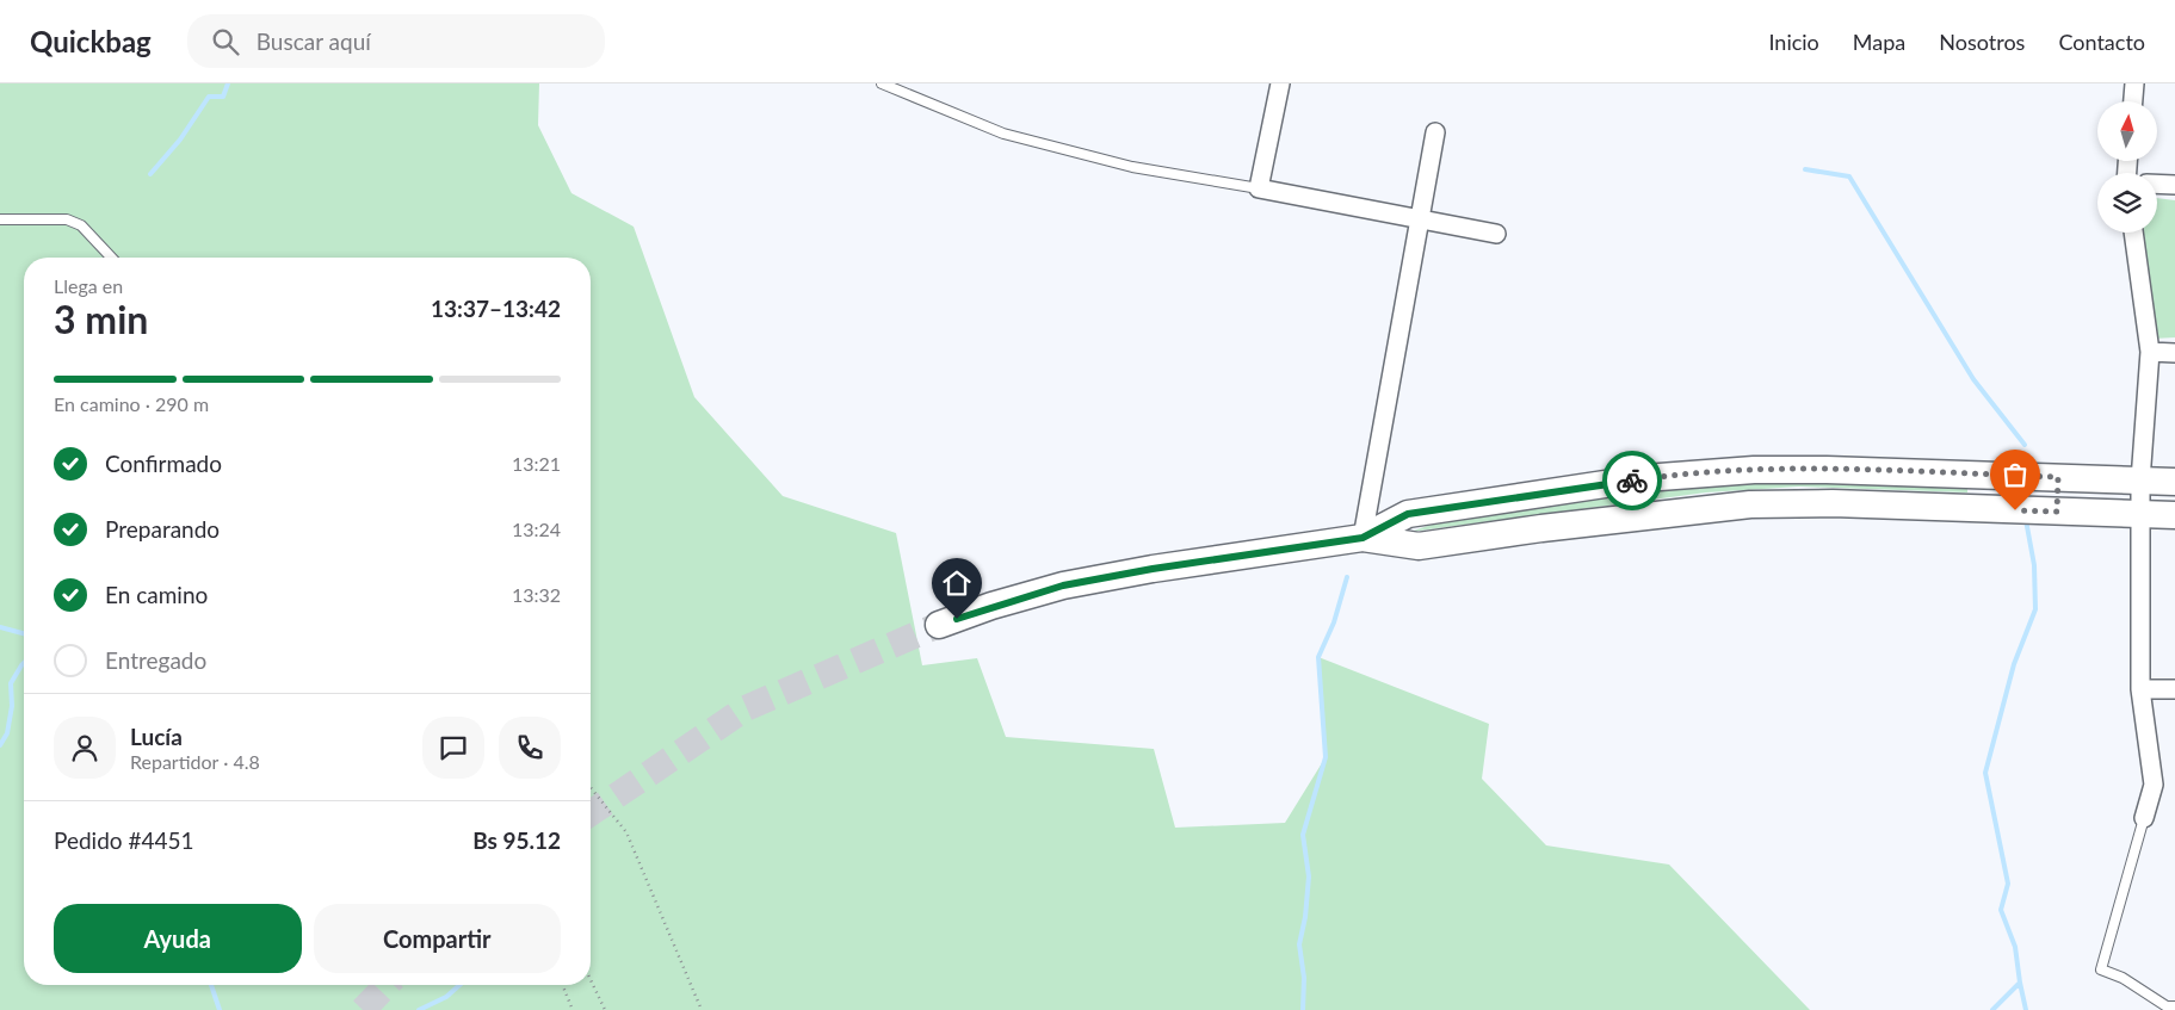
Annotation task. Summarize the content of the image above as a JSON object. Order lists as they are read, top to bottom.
{
  "north": "top",
  "page": {
    "header": "Quickbag",
    "search": "Buscar aquí",
    "nav": [
      "Inicio",
      "Mapa",
      "Nosotros",
      "Contacto"
    ],
    "heading": ["3 min", "Llega en", "13:37–13:42"],
    "panel": [
      "Lucía",
      "Repartidor · 4.8",
      "Pedido #4451",
      "Bs 95.12"
    ],
    "bar": "En camino · 290 m",
    "list": [
      ["Confirmado", "13:21"],
      ["Preparando", "13:24"],
      ["En camino", "13:32"],
      "Entregado"
    ],
    "buttons": ["Ayuda", "Compartir"]
  }
}
